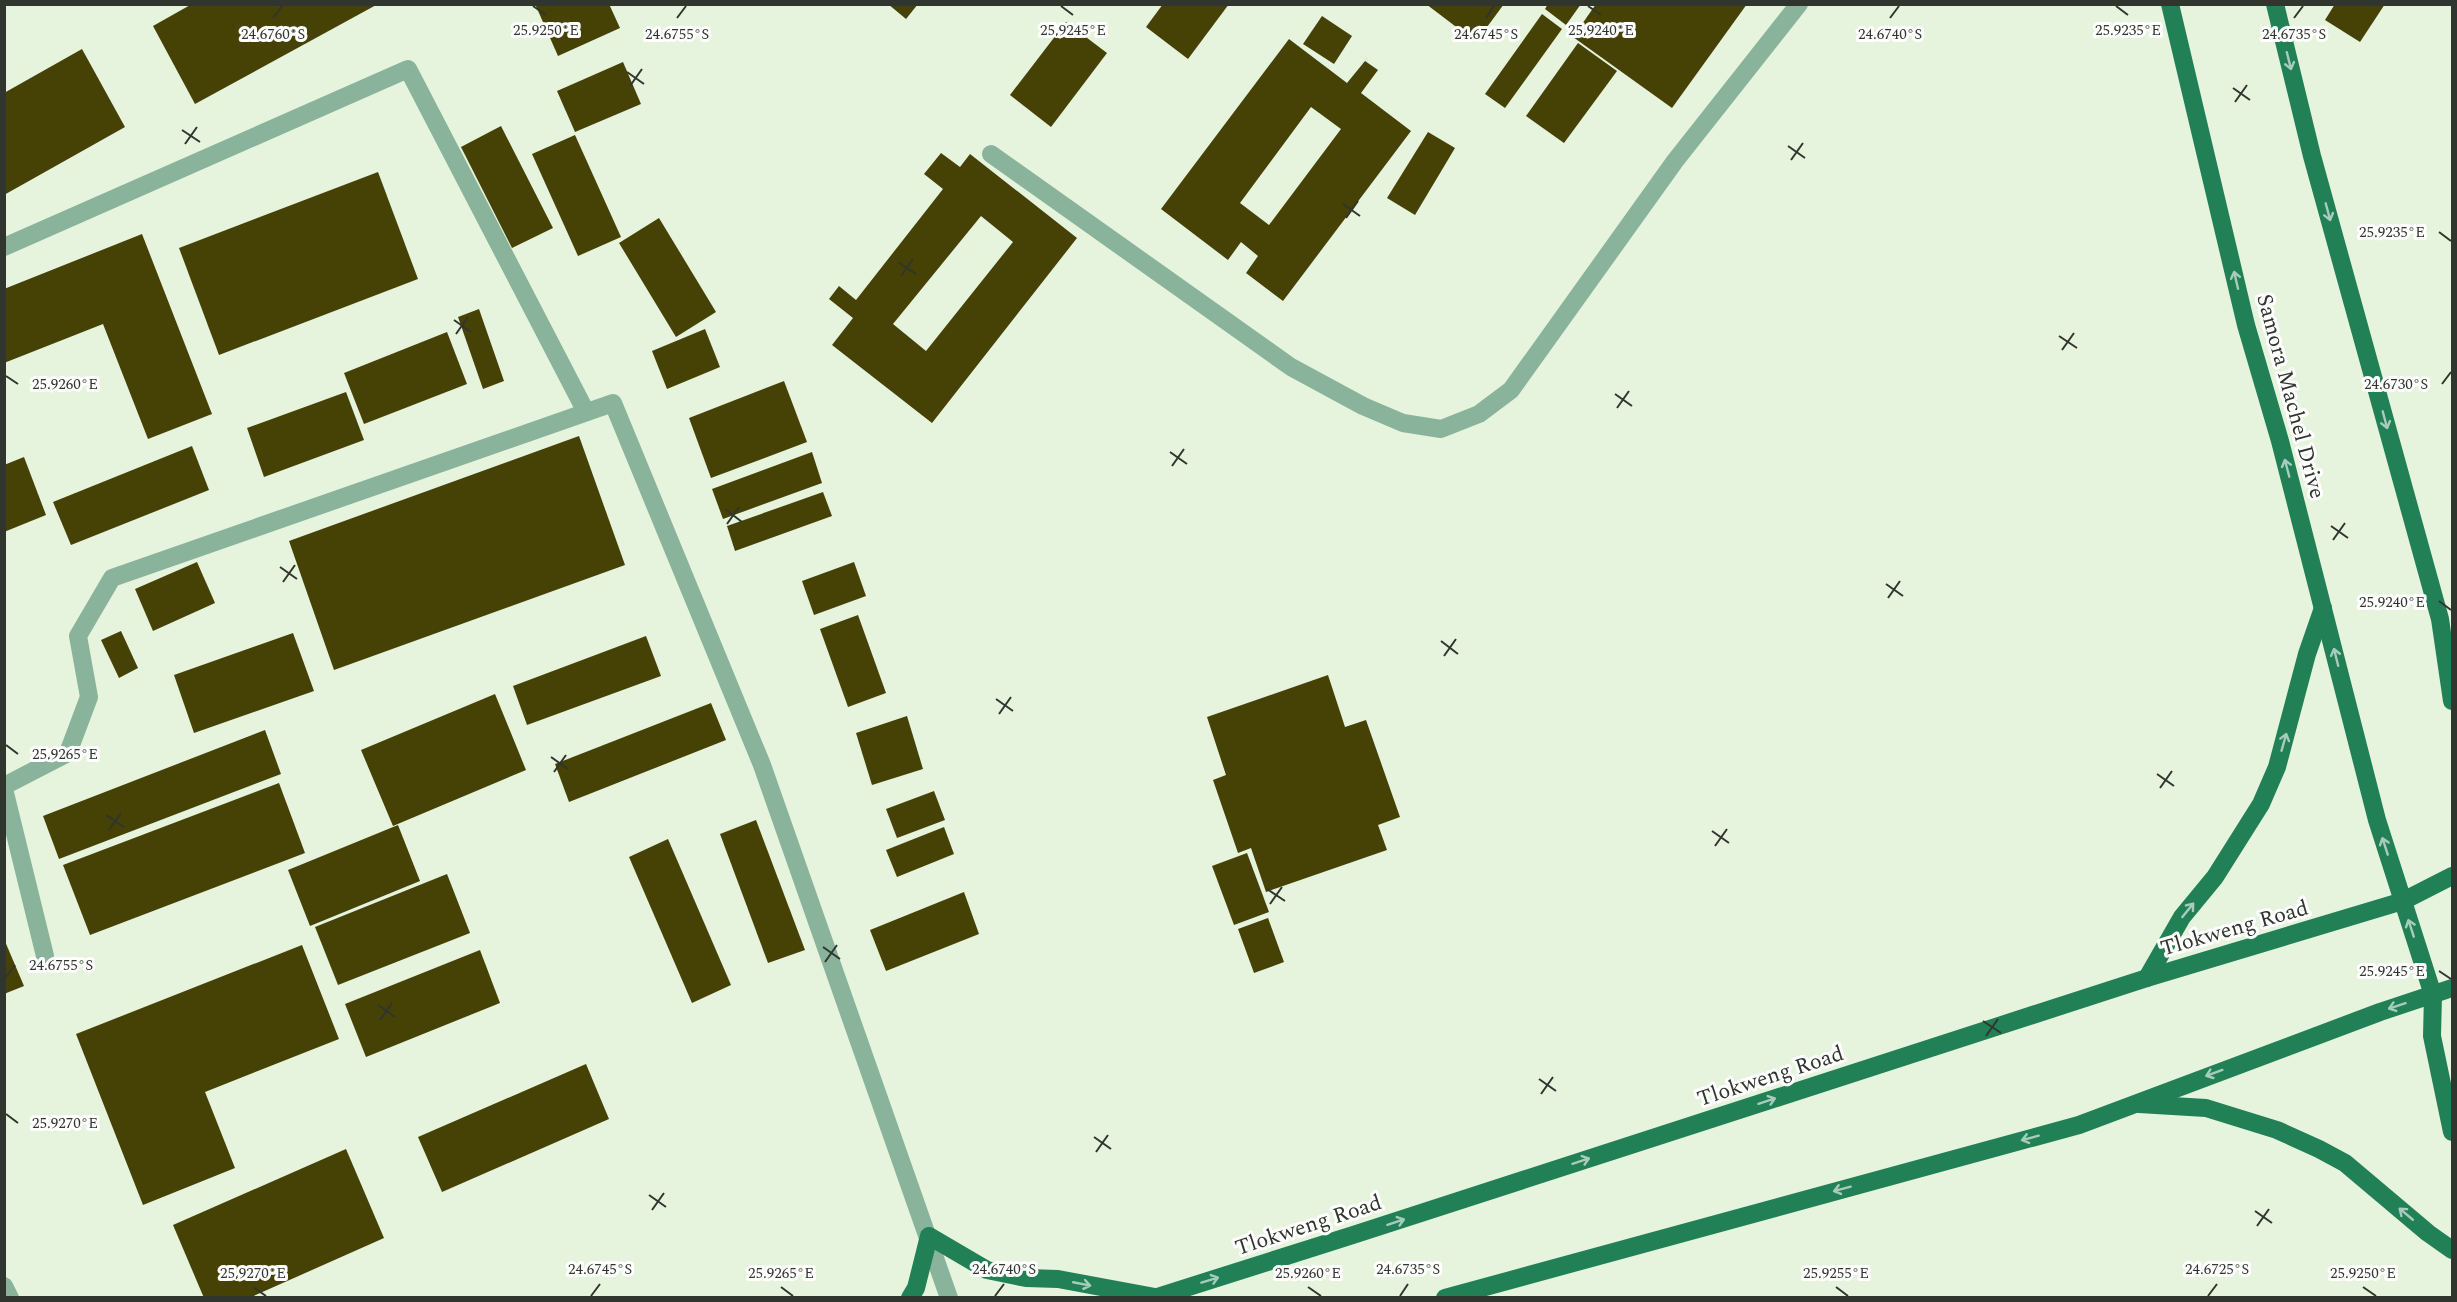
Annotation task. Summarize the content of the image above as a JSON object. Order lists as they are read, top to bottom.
{
  "streets": {
    "main road": ["Samora Machel Drive", "Tlokweng Road"]
  },
  "crossings": [
    ["Samora Machel Drive", "Tlokweng Road"]
  ],
  "coordinates": [
    "25.9250°E",
    "25.9245°E",
    "25.9240°E",
    "25.9235°E",
    "24.6760°S",
    "24.6755°S",
    "24.6745°S",
    "24.6740°S",
    "24.6735°S",
    "25.9260°E",
    "24.6730°S",
    "25.9265°E",
    "25.9270°E",
    "24.6725°S",
    "25.9255°E"
  ]
}
